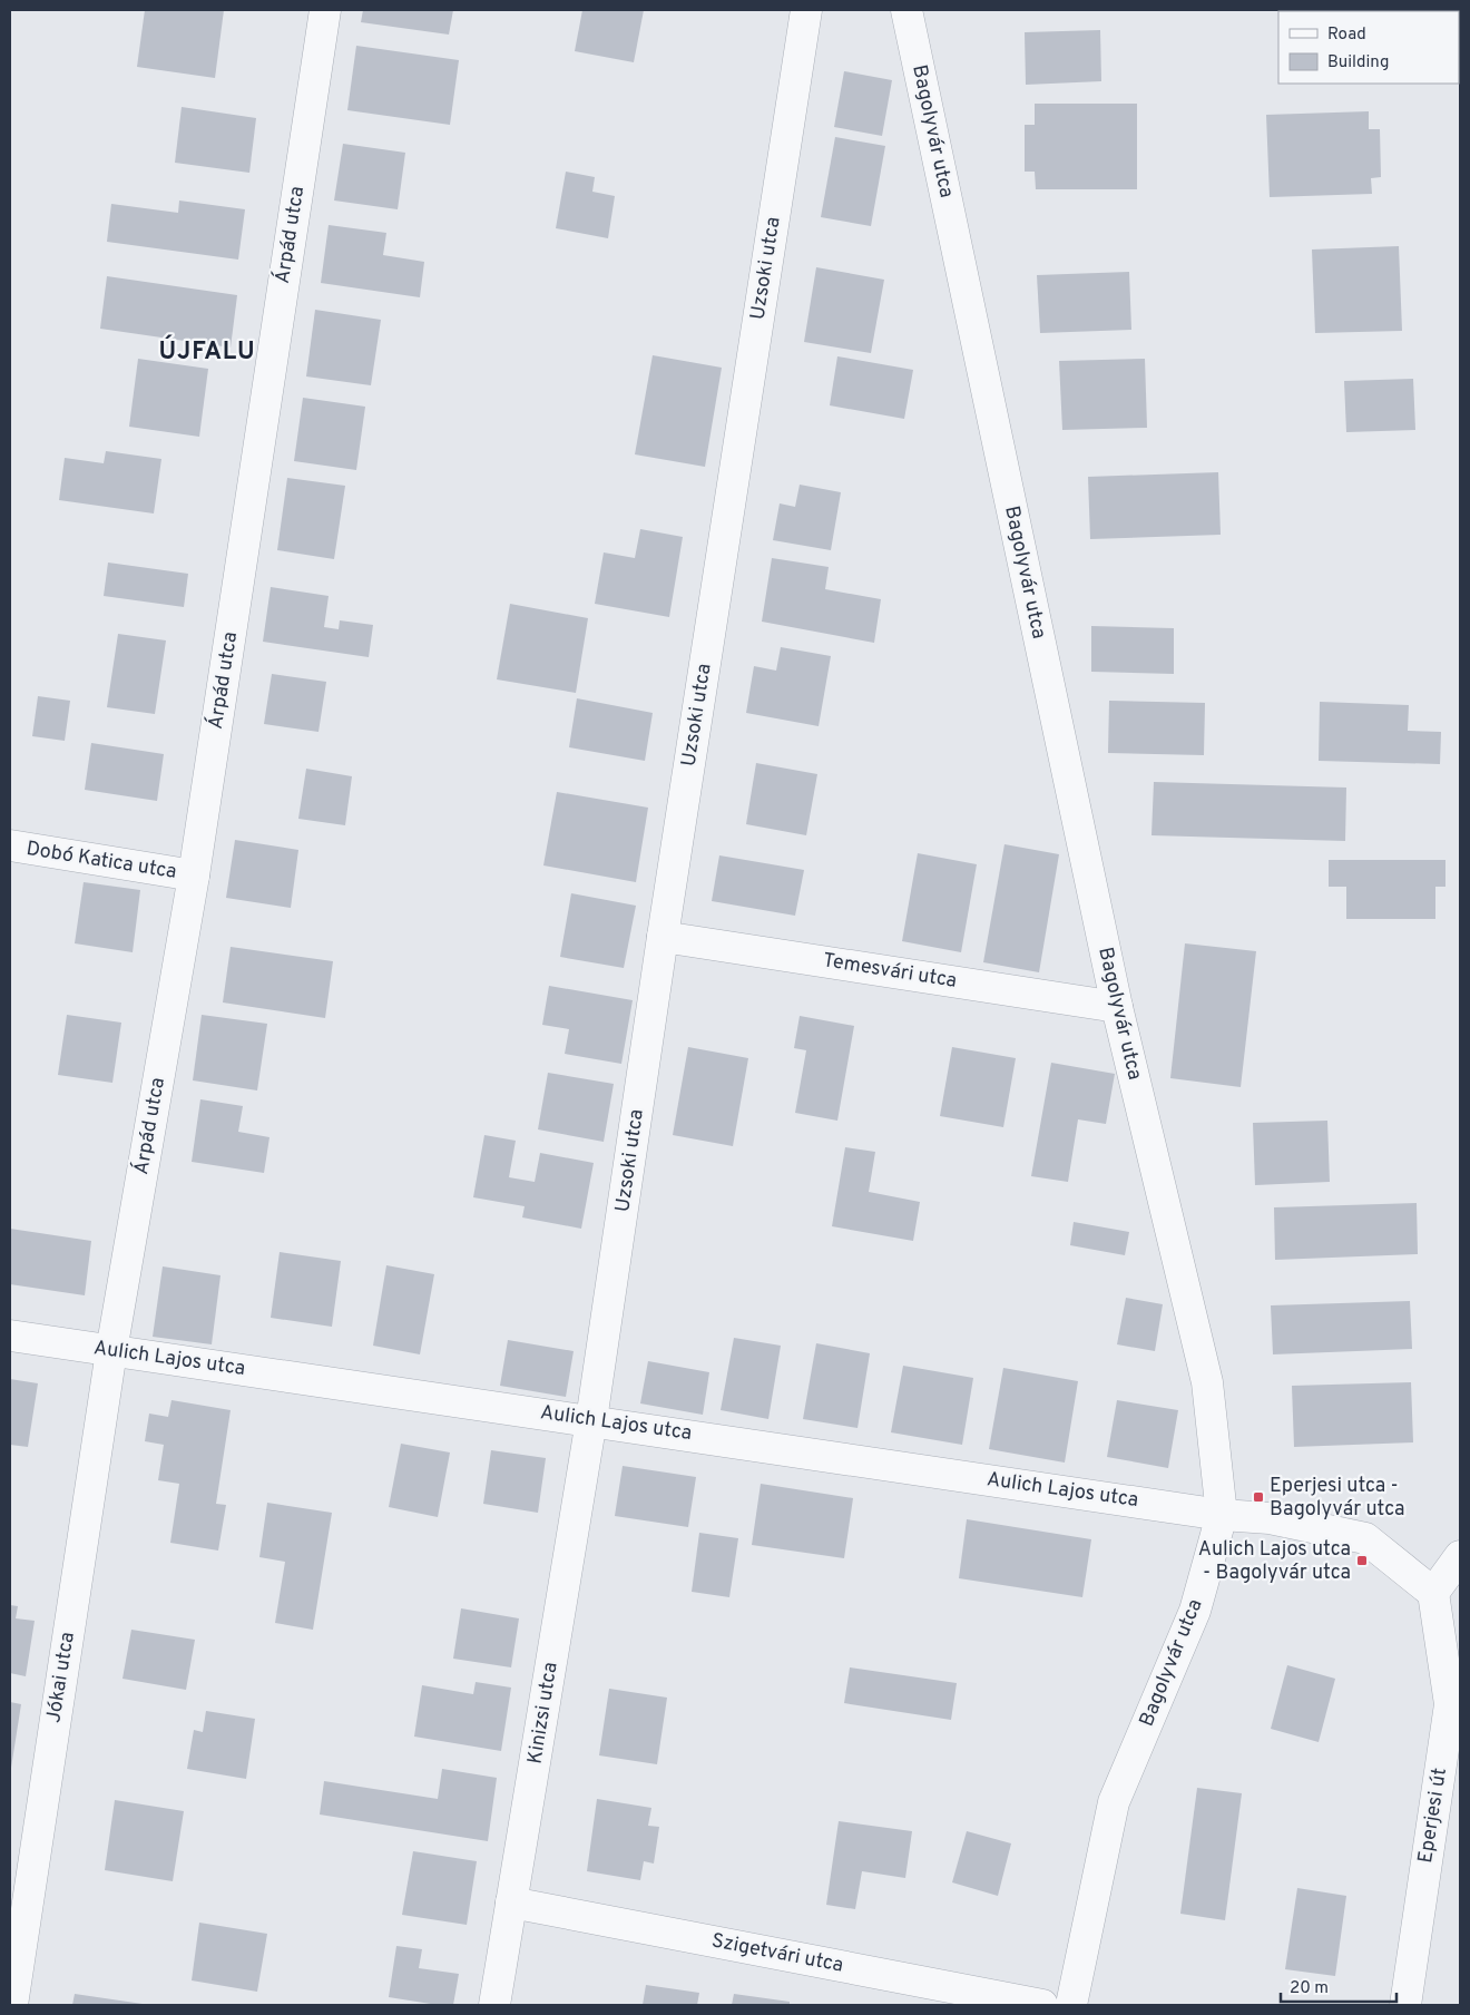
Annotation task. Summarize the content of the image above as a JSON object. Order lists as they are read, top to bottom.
{
  "streets": {
    "street": [
      "Bagolyvár utca",
      "Árpád utca",
      "Uzsoki utca",
      "Dobó Katica utca",
      "Temesvári utca",
      "Aulich Lajos utca",
      "Jókai utca",
      "Kinizsi utca",
      "Eperjesi út",
      "Szigetvári utca"
    ]
  },
  "crossings": [
    ["Bagolyvár utca", "Temesvári utca"],
    ["Bagolyvár utca", "Aulich Lajos utca"],
    ["Árpád utca", "Dobó Katica utca"],
    ["Árpád utca", "Aulich Lajos utca"],
    ["Árpád utca", "Jókai utca"],
    ["Uzsoki utca", "Temesvári utca"],
    ["Uzsoki utca", "Aulich Lajos utca"],
    ["Uzsoki utca", "Kinizsi utca"],
    ["Aulich Lajos utca", "Jókai utca"],
    ["Aulich Lajos utca", "Kinizsi utca"],
    ["Kinizsi utca", "Szigetvári utca"]
  ],
  "districts": ["ÚJFALU"],
  "places": {
    "transit": ["Eperjesi utca - Bagolyvár utca", "Aulich Lajos utca - Bagolyvár utca"]
  },
  "legend": ["Road", "Building"],
  "scale_bar": "20 m"
}
